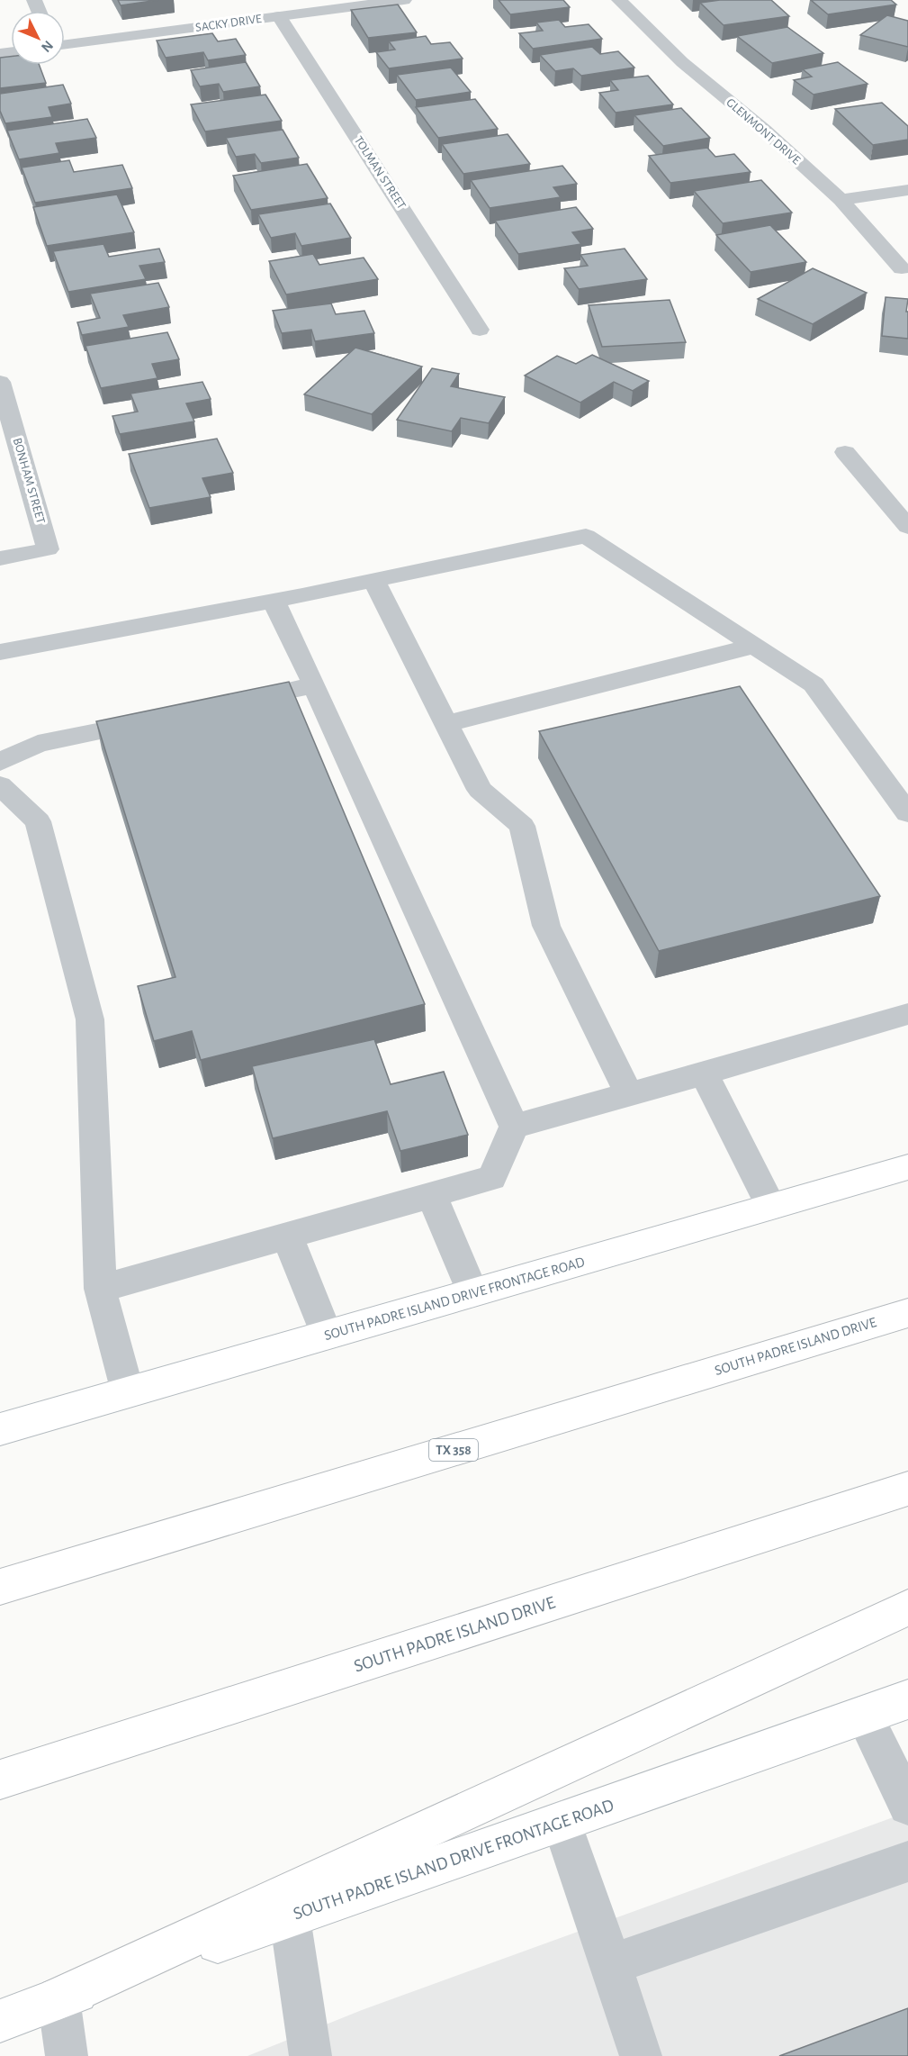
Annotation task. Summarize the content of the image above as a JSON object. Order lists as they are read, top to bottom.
{
  "streets": {
    "main road": ["SOUTH PADRE ISLAND DRIVE FRONTAGE ROAD", "SOUTH PADRE ISLAND DRIVE", "TX 358"],
    "street": [
      "SACKY DRIVE",
      "GLENMONT DRIVE",
      "TOLMAN STREET",
      "BONHAM STREET"
    ]
  },
  "crossings": [
    ["SACKY DRIVE", "TOLMAN STREET"]
  ],
  "north": "bottom right"
}
